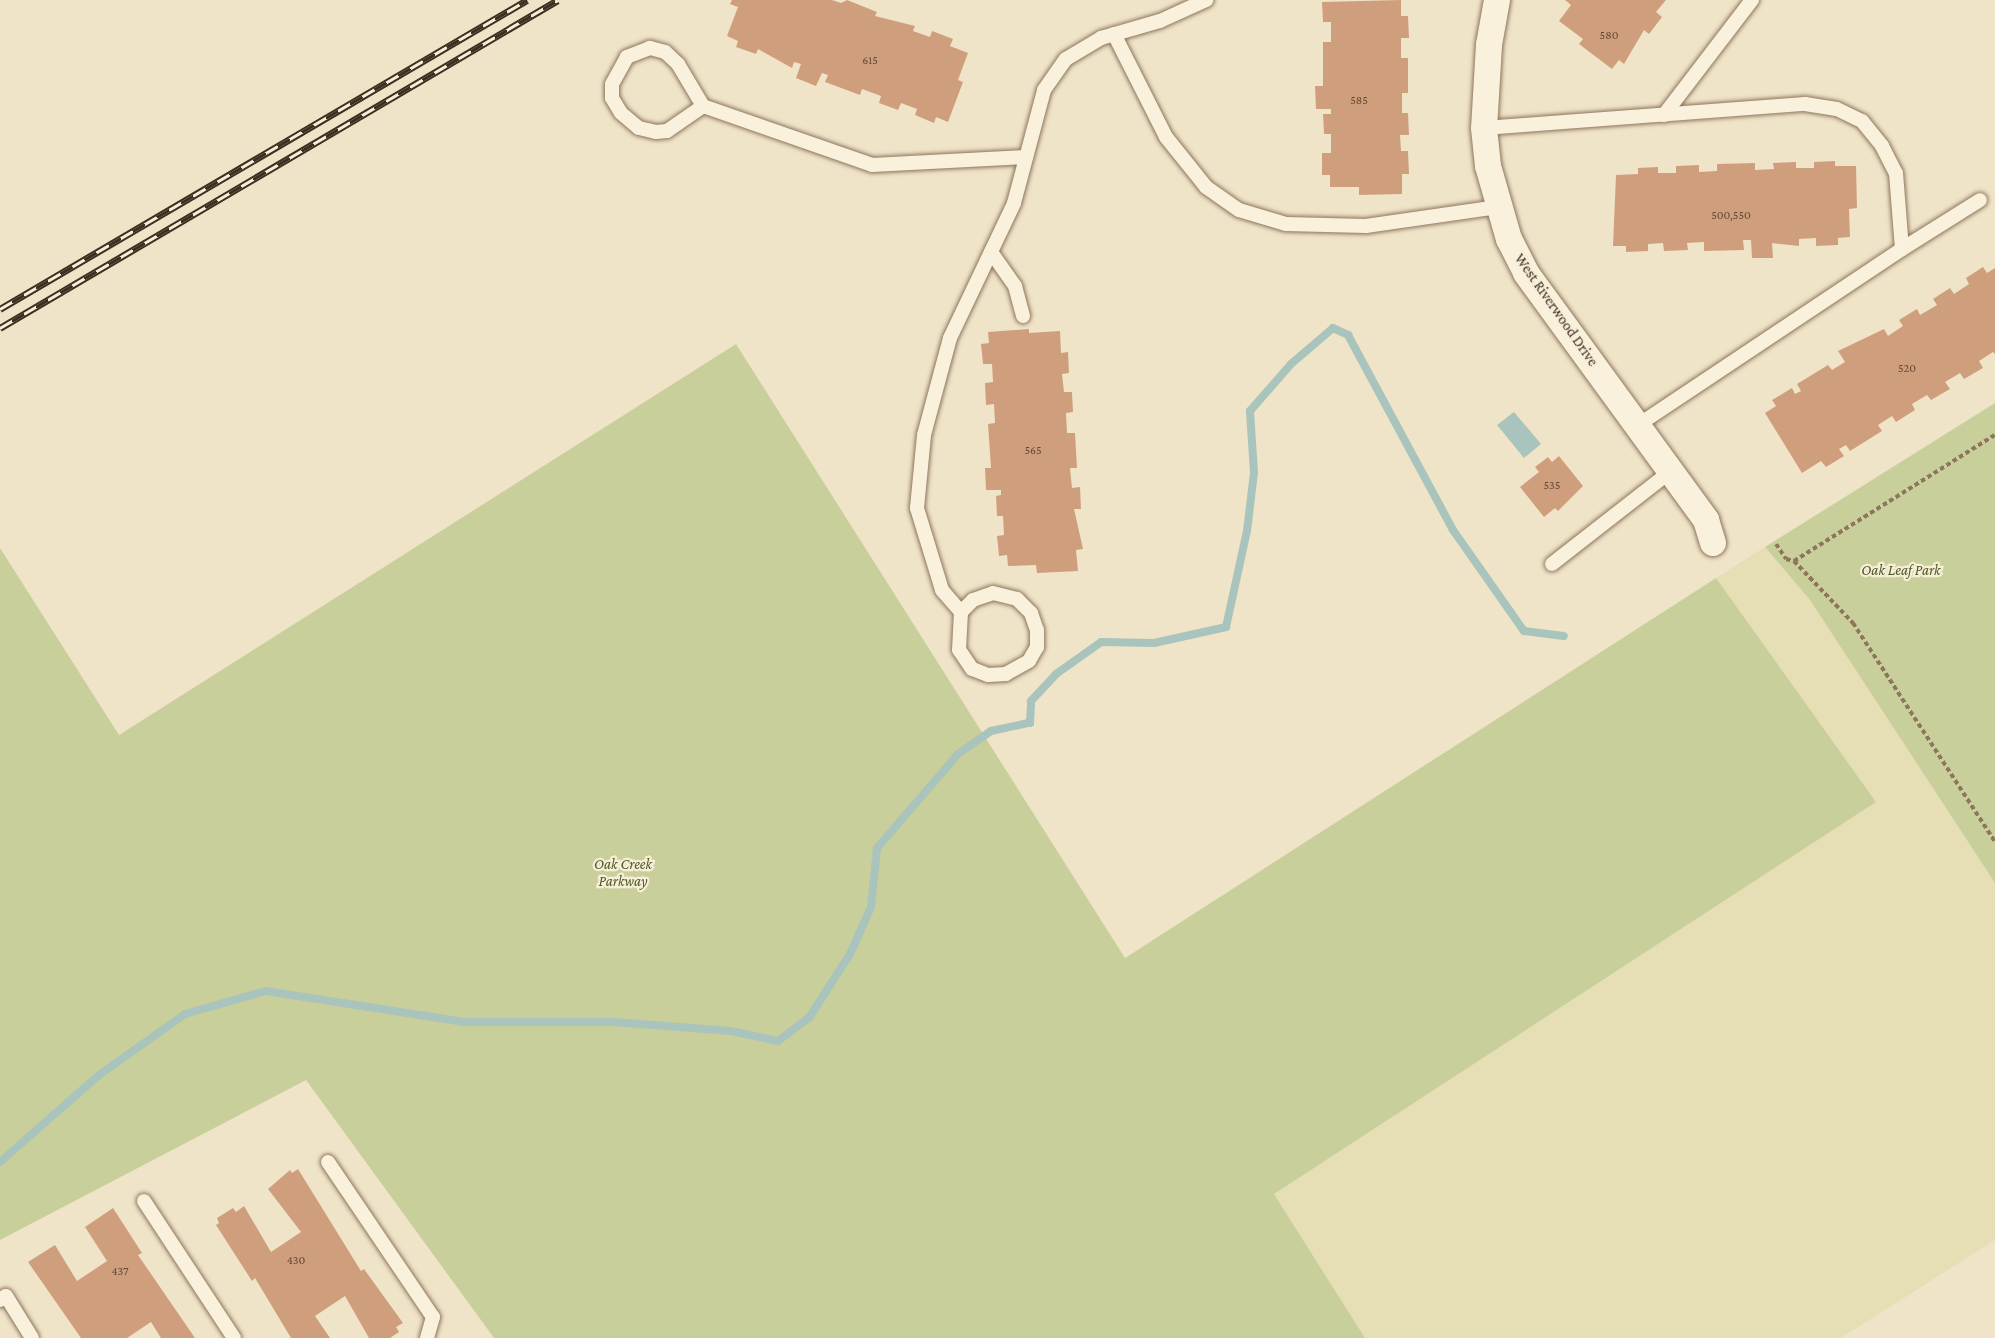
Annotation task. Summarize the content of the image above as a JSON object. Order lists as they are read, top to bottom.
{
  "streets": {
    "street": ["West Riverwood Drive"]
  },
  "parks": ["Oak Leaf Park", "Oak Creek Parkway"],
  "house_numbers": [
    "580",
    "615",
    "585",
    "500,550",
    "520",
    "565",
    "535",
    "430",
    "437"
  ]
}
